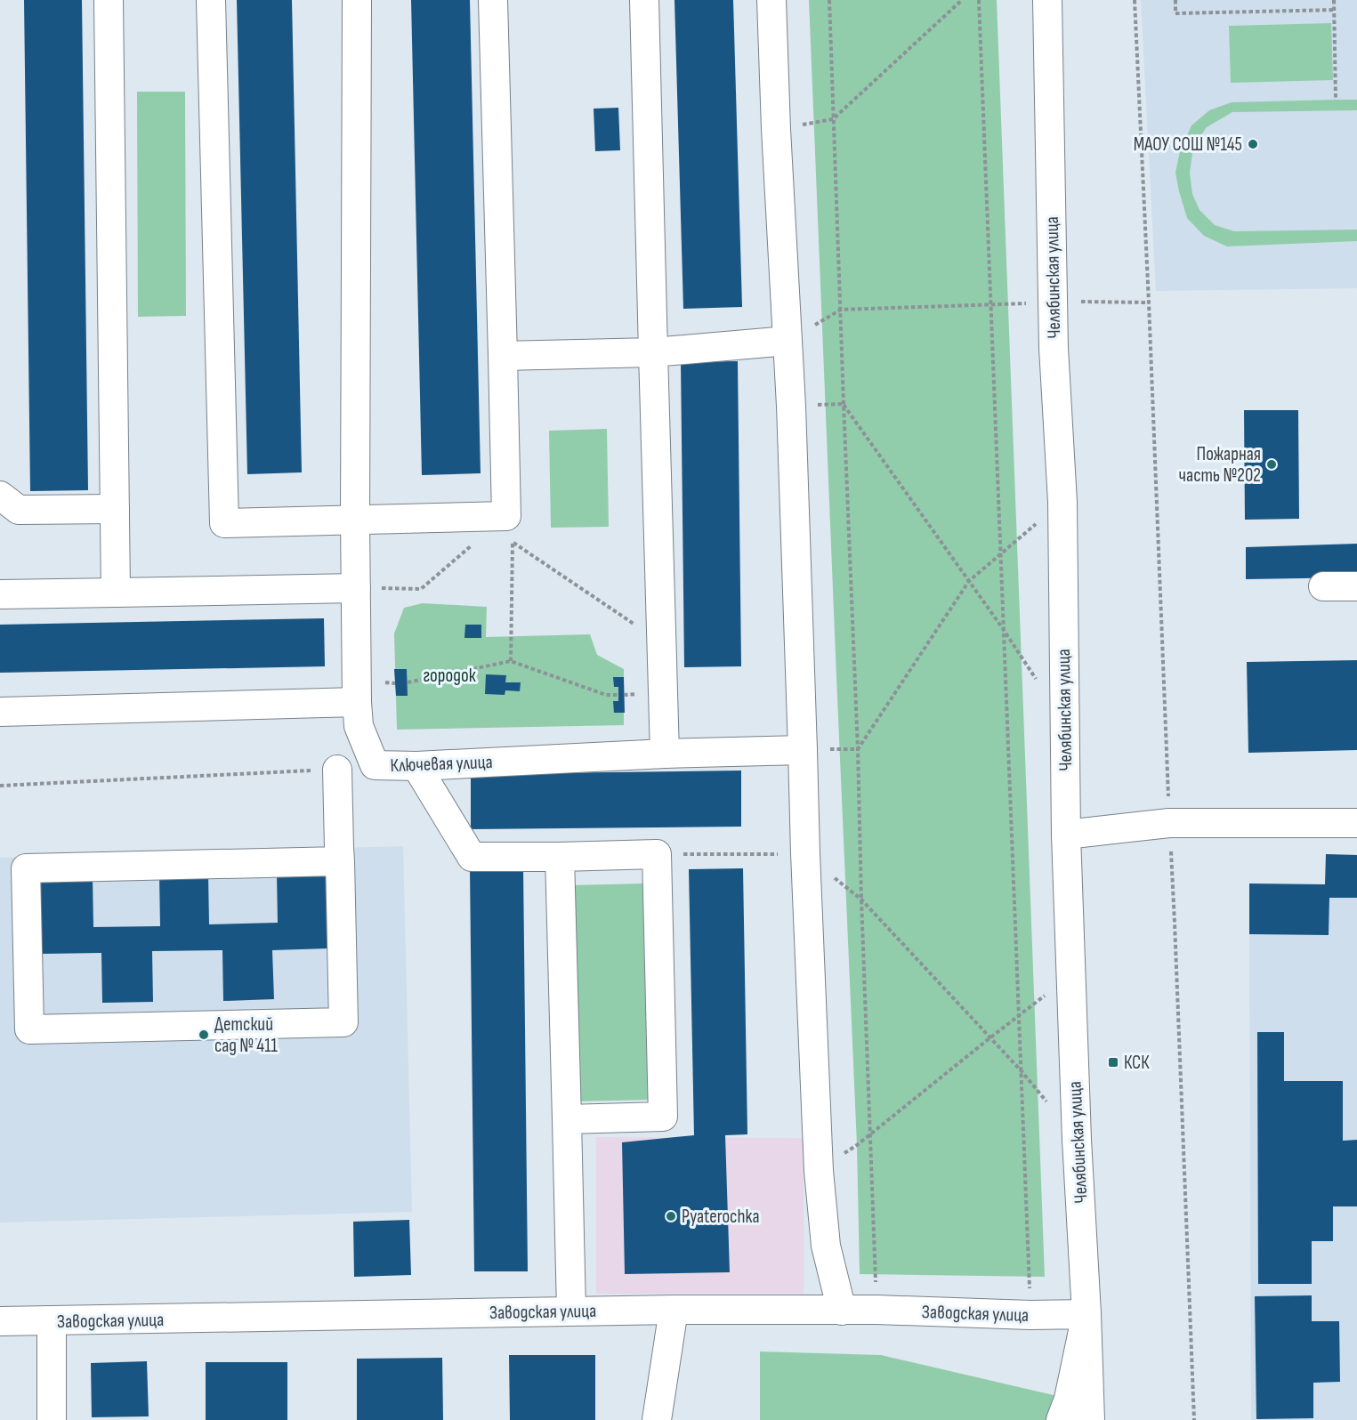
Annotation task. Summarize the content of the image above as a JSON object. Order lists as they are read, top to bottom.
{
  "streets": {
    "street": ["Челябинская улица", "Ключевая улица", "Заводская улица"]
  },
  "crossings": [
    ["Челябинская улица", "Заводская улица"]
  ],
  "parks": ["городок"],
  "places": {
    "other": [
      "МАОУ СОШ №145",
      "Пожарная часть №202",
      "Детский сад № 411",
      "Pyaterochka"
    ],
    "transit": ["КСК"]
  }
}
